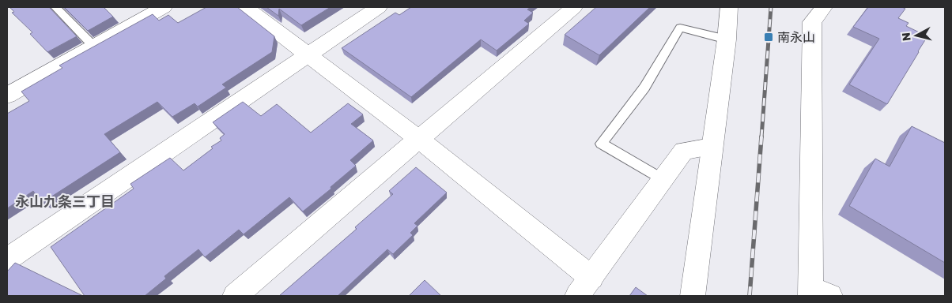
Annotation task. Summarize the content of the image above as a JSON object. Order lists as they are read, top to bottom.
{
  "districts": ["永山九条三丁目"],
  "places": {
    "transit": ["南永山"]
  },
  "north": "left"
}
